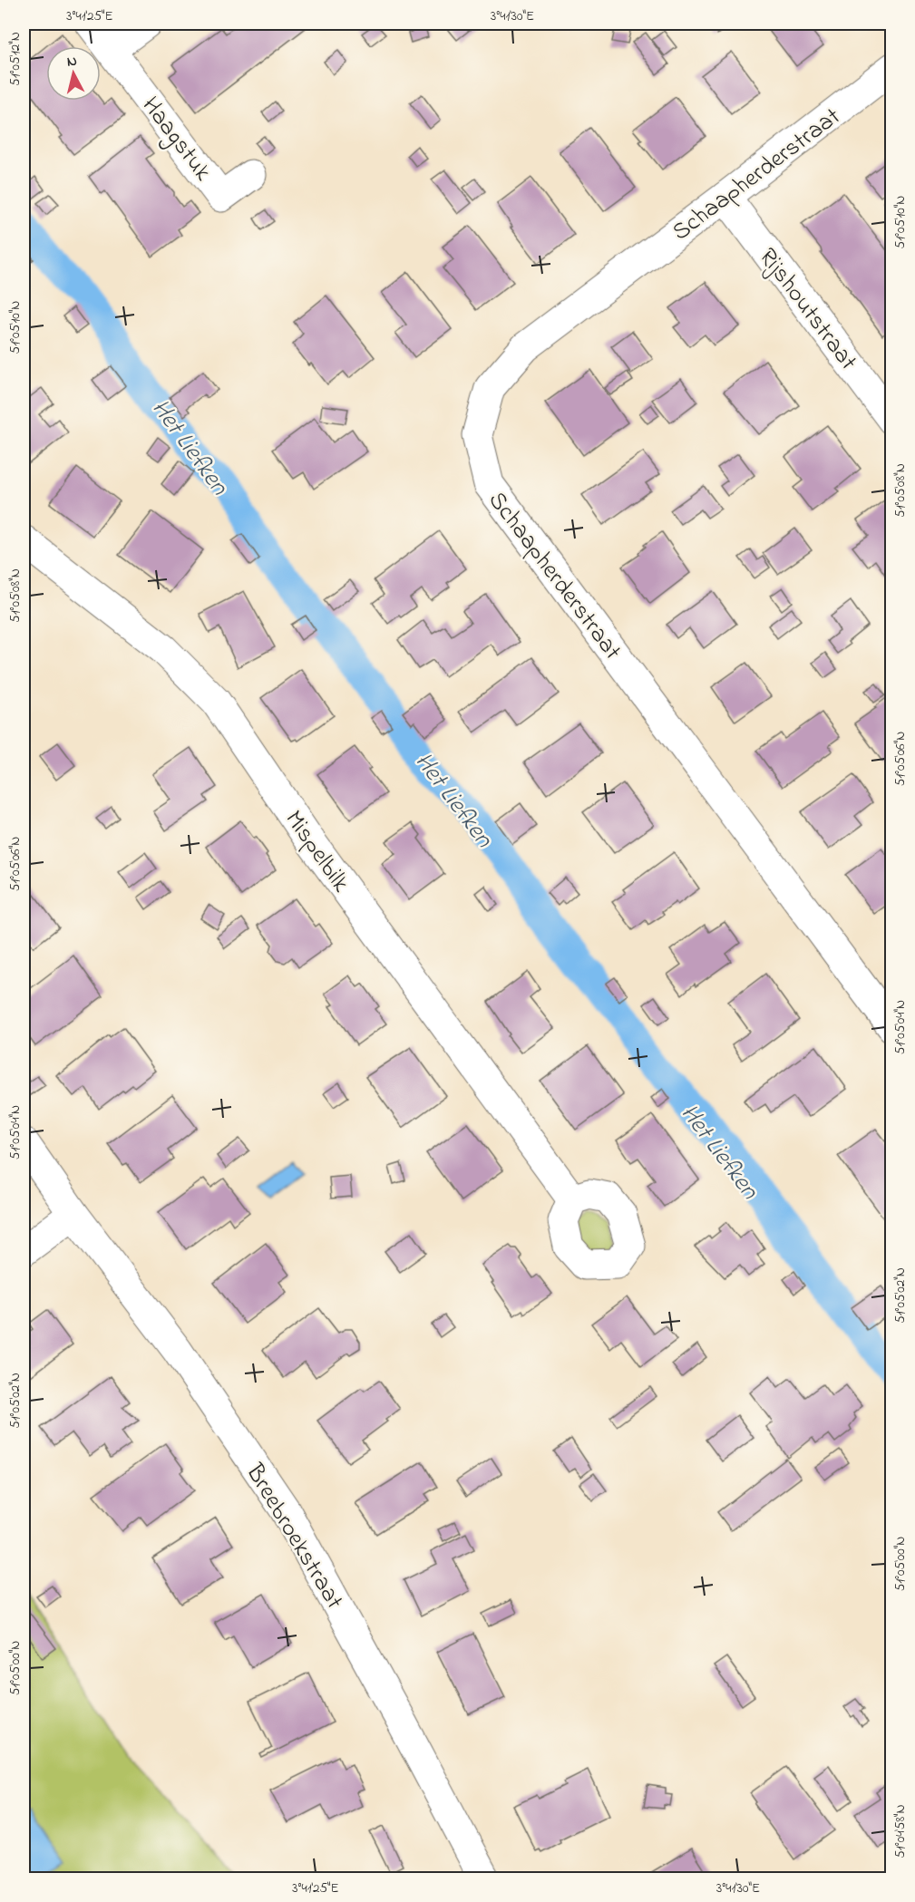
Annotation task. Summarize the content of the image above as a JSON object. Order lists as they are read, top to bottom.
{
  "streets": {
    "street": [
      "Haagstuk",
      "Schaapherderstraat",
      "Rijshoutstraat",
      "Mispelbilk",
      "Breebroekstraat"
    ]
  },
  "crossings": [
    ["Schaapherderstraat", "Rijshoutstraat"]
  ],
  "water": ["Het Liefken"],
  "north": "top",
  "coordinates": [
    "3°41'25\"E",
    "3°41'30\"E",
    "51°05'12\"N",
    "51°05'10\"N",
    "51°05'08\"N",
    "51°05'06\"N",
    "51°05'04\"N",
    "51°05'02\"N",
    "51°05'00\"N",
    "51°04'58\"N"
  ]
}
